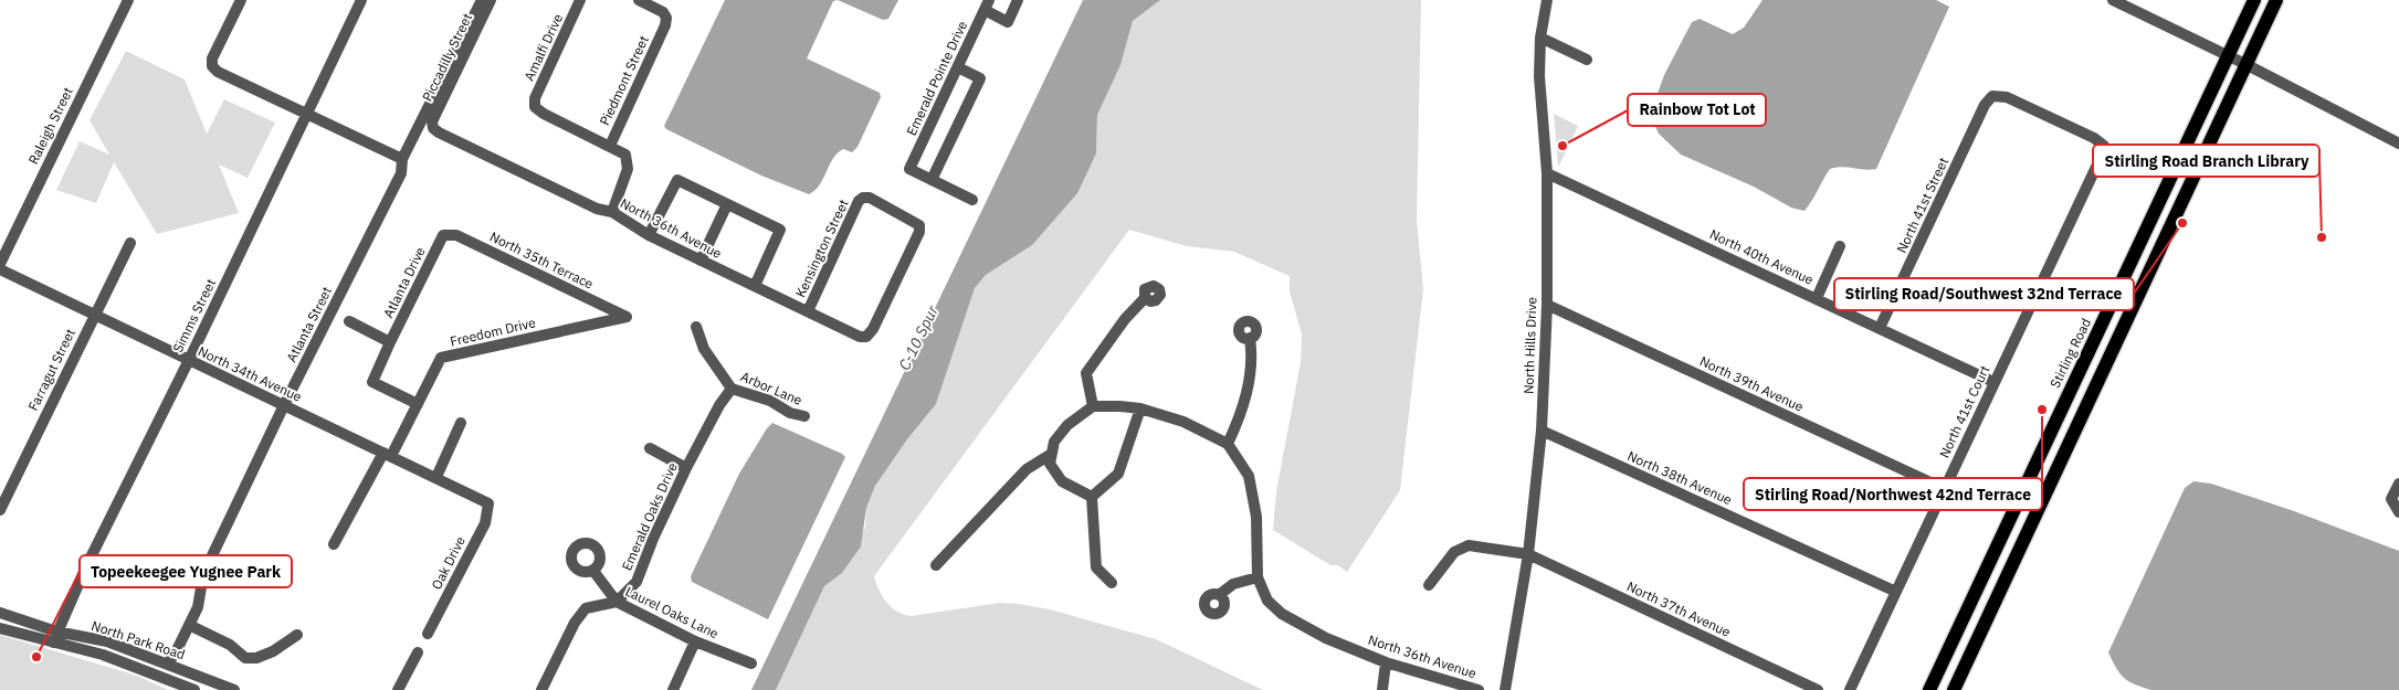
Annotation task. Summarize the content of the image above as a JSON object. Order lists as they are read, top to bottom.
{
  "streets": {
    "main road": ["Stirling Road"],
    "street": [
      "Amalfi Drive",
      "Piccadilly Street",
      "Emerald Pointe Drive",
      "Piedmont Street",
      "Raleigh Street",
      "North 41st Street",
      "North 36th Avenue",
      "Kensington Street",
      "North 40th Avenue",
      "North 35th Terrace",
      "Atlanta Drive",
      "Simms Street",
      "Atlanta Street",
      "Freedom Drive",
      "North Hills Drive",
      "Farragut Street",
      "North 34th Avenue",
      "North 39th Avenue",
      "Arbor Lane",
      "North 41st Court",
      "North 38th Avenue",
      "Emerald Oaks Drive",
      "Oak Drive",
      "North 37th Avenue",
      "Laurel Oaks Lane",
      "North Park Road"
    ]
  },
  "crossings": [
    ["Amalfi Drive", "Piedmont Street"],
    ["Piccadilly Street", "North 36th Avenue"],
    ["Piedmont Street", "North 36th Avenue"],
    ["North 41st Street", "North 40th Avenue"],
    ["North 41st Street", "North 41st Court"],
    ["North 36th Avenue", "Kensington Street"],
    ["North 40th Avenue", "North Hills Drive"],
    ["North 40th Avenue", "North 41st Court"],
    ["North 35th Terrace", "Atlanta Drive"],
    ["North 35th Terrace", "Freedom Drive"],
    ["Atlanta Drive", "Freedom Drive"],
    ["Simms Street", "North 34th Avenue"],
    ["Simms Street", "North Park Road"],
    ["Atlanta Street", "North 34th Avenue"],
    ["Atlanta Street", "North Park Road"],
    ["Freedom Drive", "North 34th Avenue"],
    ["North Hills Drive", "North 39th Avenue"],
    ["North Hills Drive", "North 38th Avenue"],
    ["North Hills Drive", "North 37th Avenue"],
    ["Farragut Street", "North 34th Avenue"],
    ["North 34th Avenue", "Oak Drive"],
    ["North 39th Avenue", "North 41st Court"],
    ["Arbor Lane", "Emerald Oaks Drive"],
    ["North 41st Court", "North 38th Avenue"],
    ["Emerald Oaks Drive", "Laurel Oaks Lane"]
  ],
  "water": ["C-10 Spur"],
  "places": [
    "Rainbow Tot Lot",
    "Stirling Road/Southwest 32nd Terrace",
    "Stirling Road Branch Library",
    "Stirling Road/Northwest 42nd Terrace",
    "Topeekeegee Yugnee Park"
  ]
}
